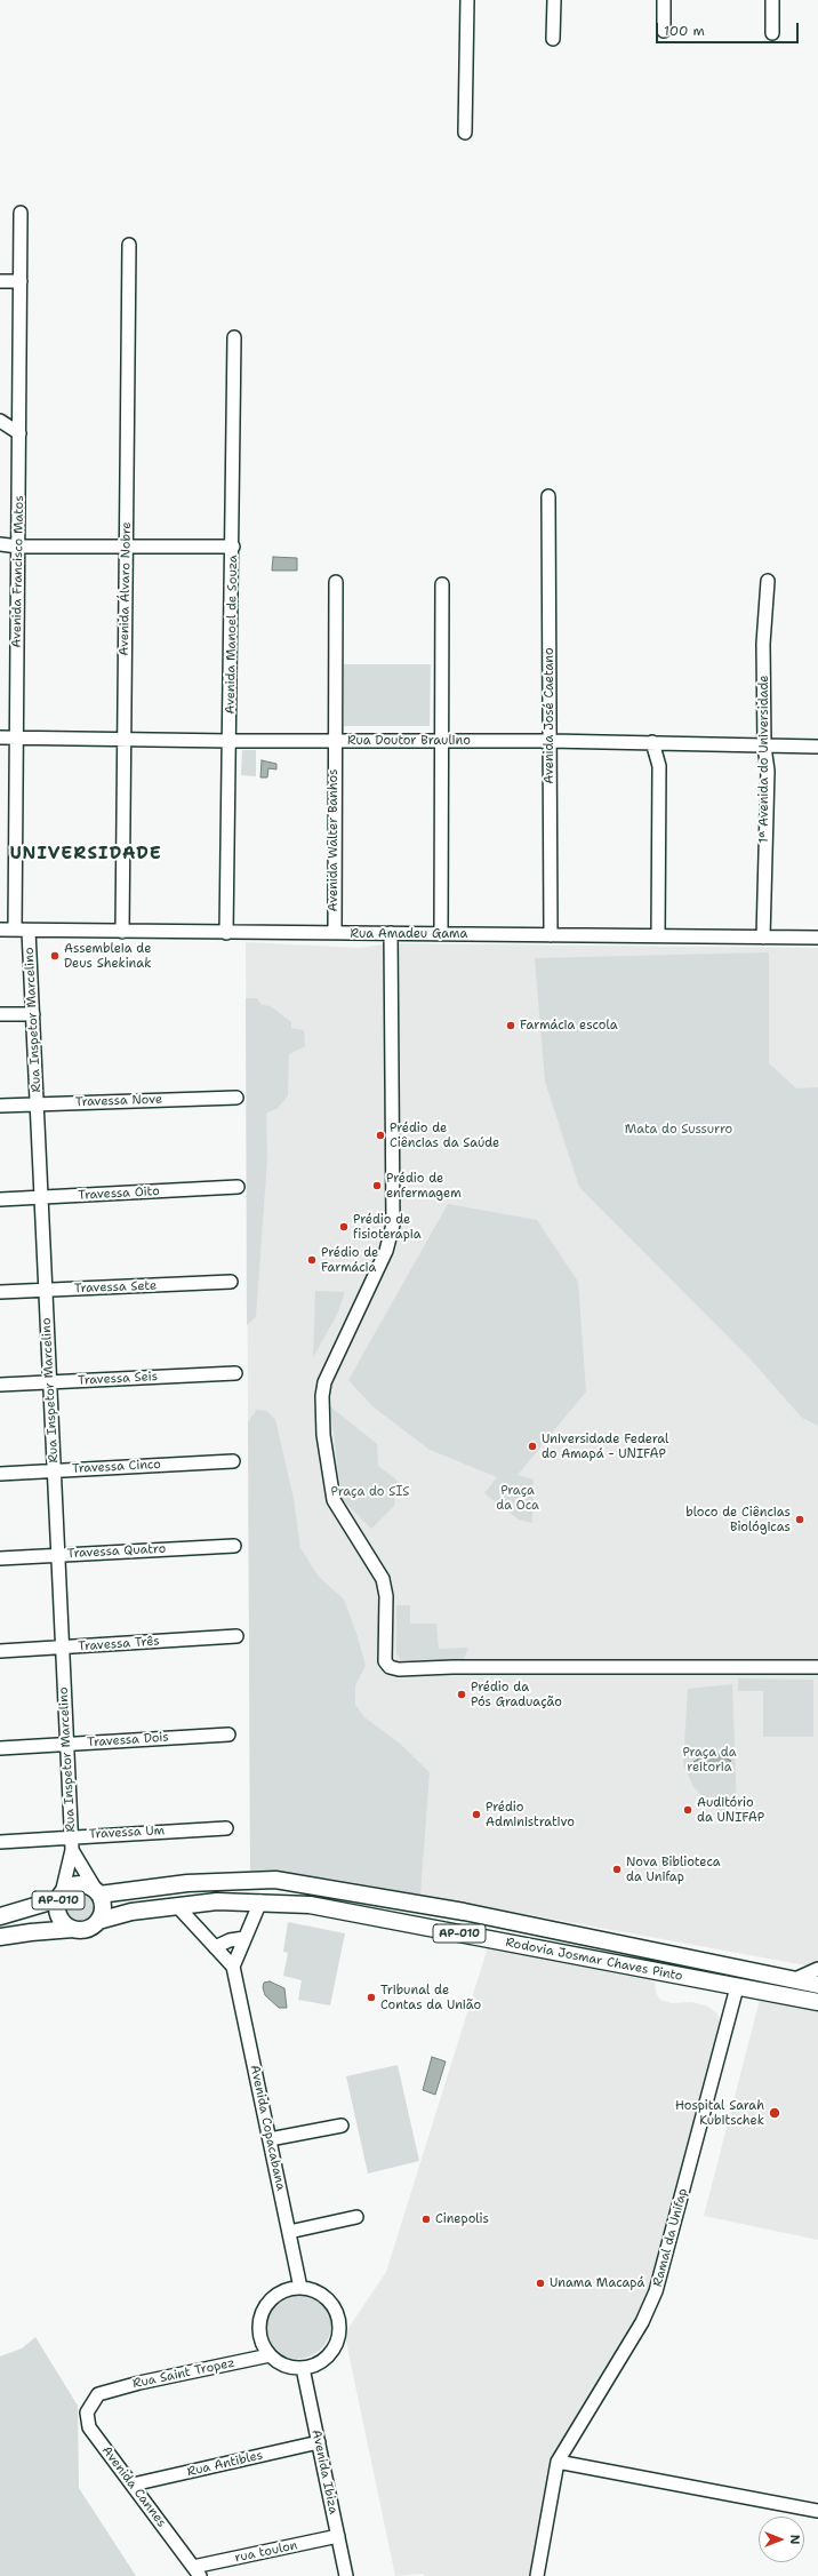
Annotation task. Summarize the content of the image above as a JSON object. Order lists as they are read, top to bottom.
{
  "streets": {
    "main road": ["AP-010", "Rodovia Josmar Chaves Pinto"],
    "street": [
      "Avenida Francisco Matos",
      "Avenida Álvaro Nobre",
      "Avenida Manoel de Souza",
      "Avenida José Caetano",
      "Rua Doutor Braulino",
      "1ª Avenida do Universidade",
      "Avenida Walter Banhos",
      "Rua Amadeu Gama",
      "Rua Inspetor Marcelino",
      "Travessa Nove",
      "Travessa Oito",
      "Travessa Sete",
      "Travessa Seis",
      "Travessa Cinco",
      "Travessa Quatro",
      "Travessa Três",
      "Travessa Dois",
      "Travessa Um",
      "Avenida Copacabana",
      "Ramal da Unifap",
      "Rua Saint Tropez",
      "Rua Antibles",
      "Avenida Ibiza",
      "Avenida Cannes",
      "rua toulon"
    ]
  },
  "crossings": [
    ["Avenida Francisco Matos", "Rua Doutor Braulino"],
    ["Avenida Francisco Matos", "Rua Amadeu Gama"],
    ["Avenida Álvaro Nobre", "Rua Doutor Braulino"],
    ["Avenida Álvaro Nobre", "Rua Amadeu Gama"],
    ["Avenida Manoel de Souza", "Rua Doutor Braulino"],
    ["Avenida Manoel de Souza", "Rua Amadeu Gama"],
    ["Avenida José Caetano", "Rua Doutor Braulino"],
    ["Avenida José Caetano", "Rua Amadeu Gama"],
    ["Rua Doutor Braulino", "1ª Avenida do Universidade"],
    ["Rua Doutor Braulino", "Avenida Walter Banhos"],
    ["1ª Avenida do Universidade", "Rua Amadeu Gama"],
    ["Avenida Walter Banhos", "Rua Amadeu Gama"],
    ["Rua Amadeu Gama", "Rua Inspetor Marcelino"],
    ["Rua Inspetor Marcelino", "Travessa Nove"],
    ["Rua Inspetor Marcelino", "Travessa Oito"],
    ["Rua Inspetor Marcelino", "Travessa Sete"],
    ["Rua Inspetor Marcelino", "Travessa Seis"],
    ["Rua Inspetor Marcelino", "Travessa Cinco"],
    ["Rua Inspetor Marcelino", "Travessa Quatro"],
    ["Rua Inspetor Marcelino", "Travessa Três"],
    ["Rua Inspetor Marcelino", "Travessa Dois"],
    ["Rua Inspetor Marcelino", "Travessa Um"],
    ["Rua Inspetor Marcelino", "AP-010"],
    ["Rua Inspetor Marcelino", "Rodovia Josmar Chaves Pinto"],
    ["AP-010", "Rodovia Josmar Chaves Pinto"],
    ["Rodovia Josmar Chaves Pinto", "Ramal da Unifap"],
    ["Avenida Copacabana", "Rua Saint Tropez"],
    ["Avenida Copacabana", "Avenida Ibiza"],
    ["Rua Saint Tropez", "Avenida Ibiza"],
    ["Rua Saint Tropez", "Avenida Cannes"],
    ["Rua Antibles", "Avenida Ibiza"],
    ["Rua Antibles", "Avenida Cannes"],
    ["Avenida Ibiza", "rua toulon"],
    ["Avenida Cannes", "rua toulon"]
  ],
  "districts": ["UNIVERSIDADE"],
  "parks": [
    "Mata do Sussurro",
    "Praça da Oca",
    "Praça do SIS",
    "Praça da reitoria"
  ],
  "places": [
    "Assembleia de Deus Shekinak",
    "Farmácia escola",
    "Prédio de Ciências da Saúde",
    "Prédio de enfermagem",
    "Prédio de fisioterapia",
    "Prédio de Farmácia",
    "Universidade Federal do Amapá - UNIFAP",
    "bloco de Ciências Biológicas",
    "Prédio da Pós Graduação",
    "Auditório da UNIFAP",
    "Prédio Administrativo",
    "Nova Biblioteca da Unifap",
    "Tribunal de Contas da União",
    "Hospital Sarah Kubitschek",
    "Cinepolis",
    "Unama Macapá"
  ],
  "scale_bar": "100 m",
  "north": "right"
}
